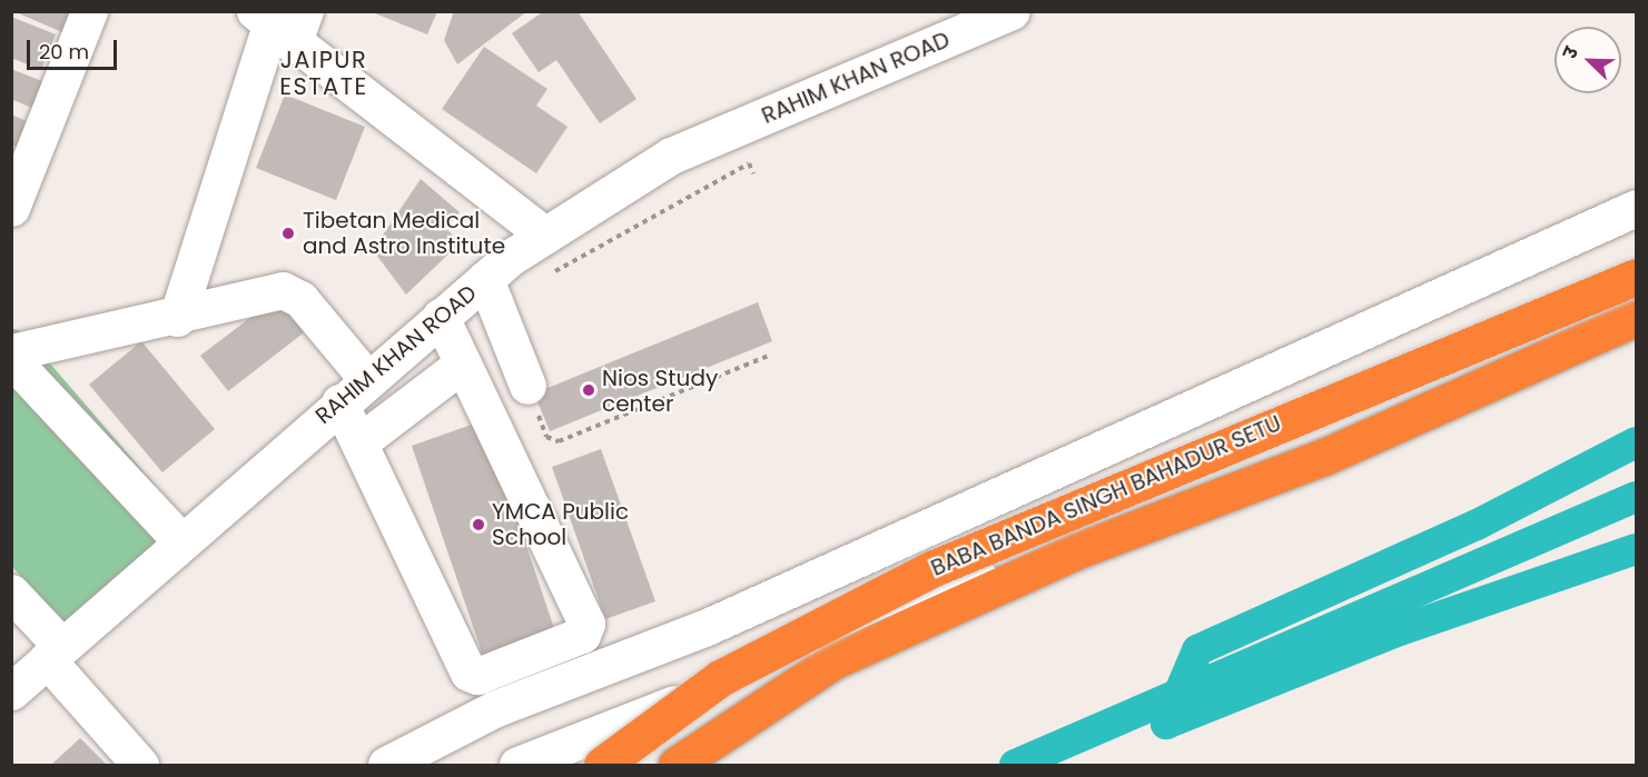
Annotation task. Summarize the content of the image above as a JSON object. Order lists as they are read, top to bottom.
{
  "streets": {
    "highway": ["BABA BANDA SINGH BAHADUR SETU"],
    "street": ["RAHIM KHAN ROAD"]
  },
  "districts": ["JAIPUR ESTATE"],
  "places": ["Tibetan Medical and Astro Institute", "Nios Study center", "YMCA Public School"],
  "scale_bar": "20 m",
  "north": "top left"
}
